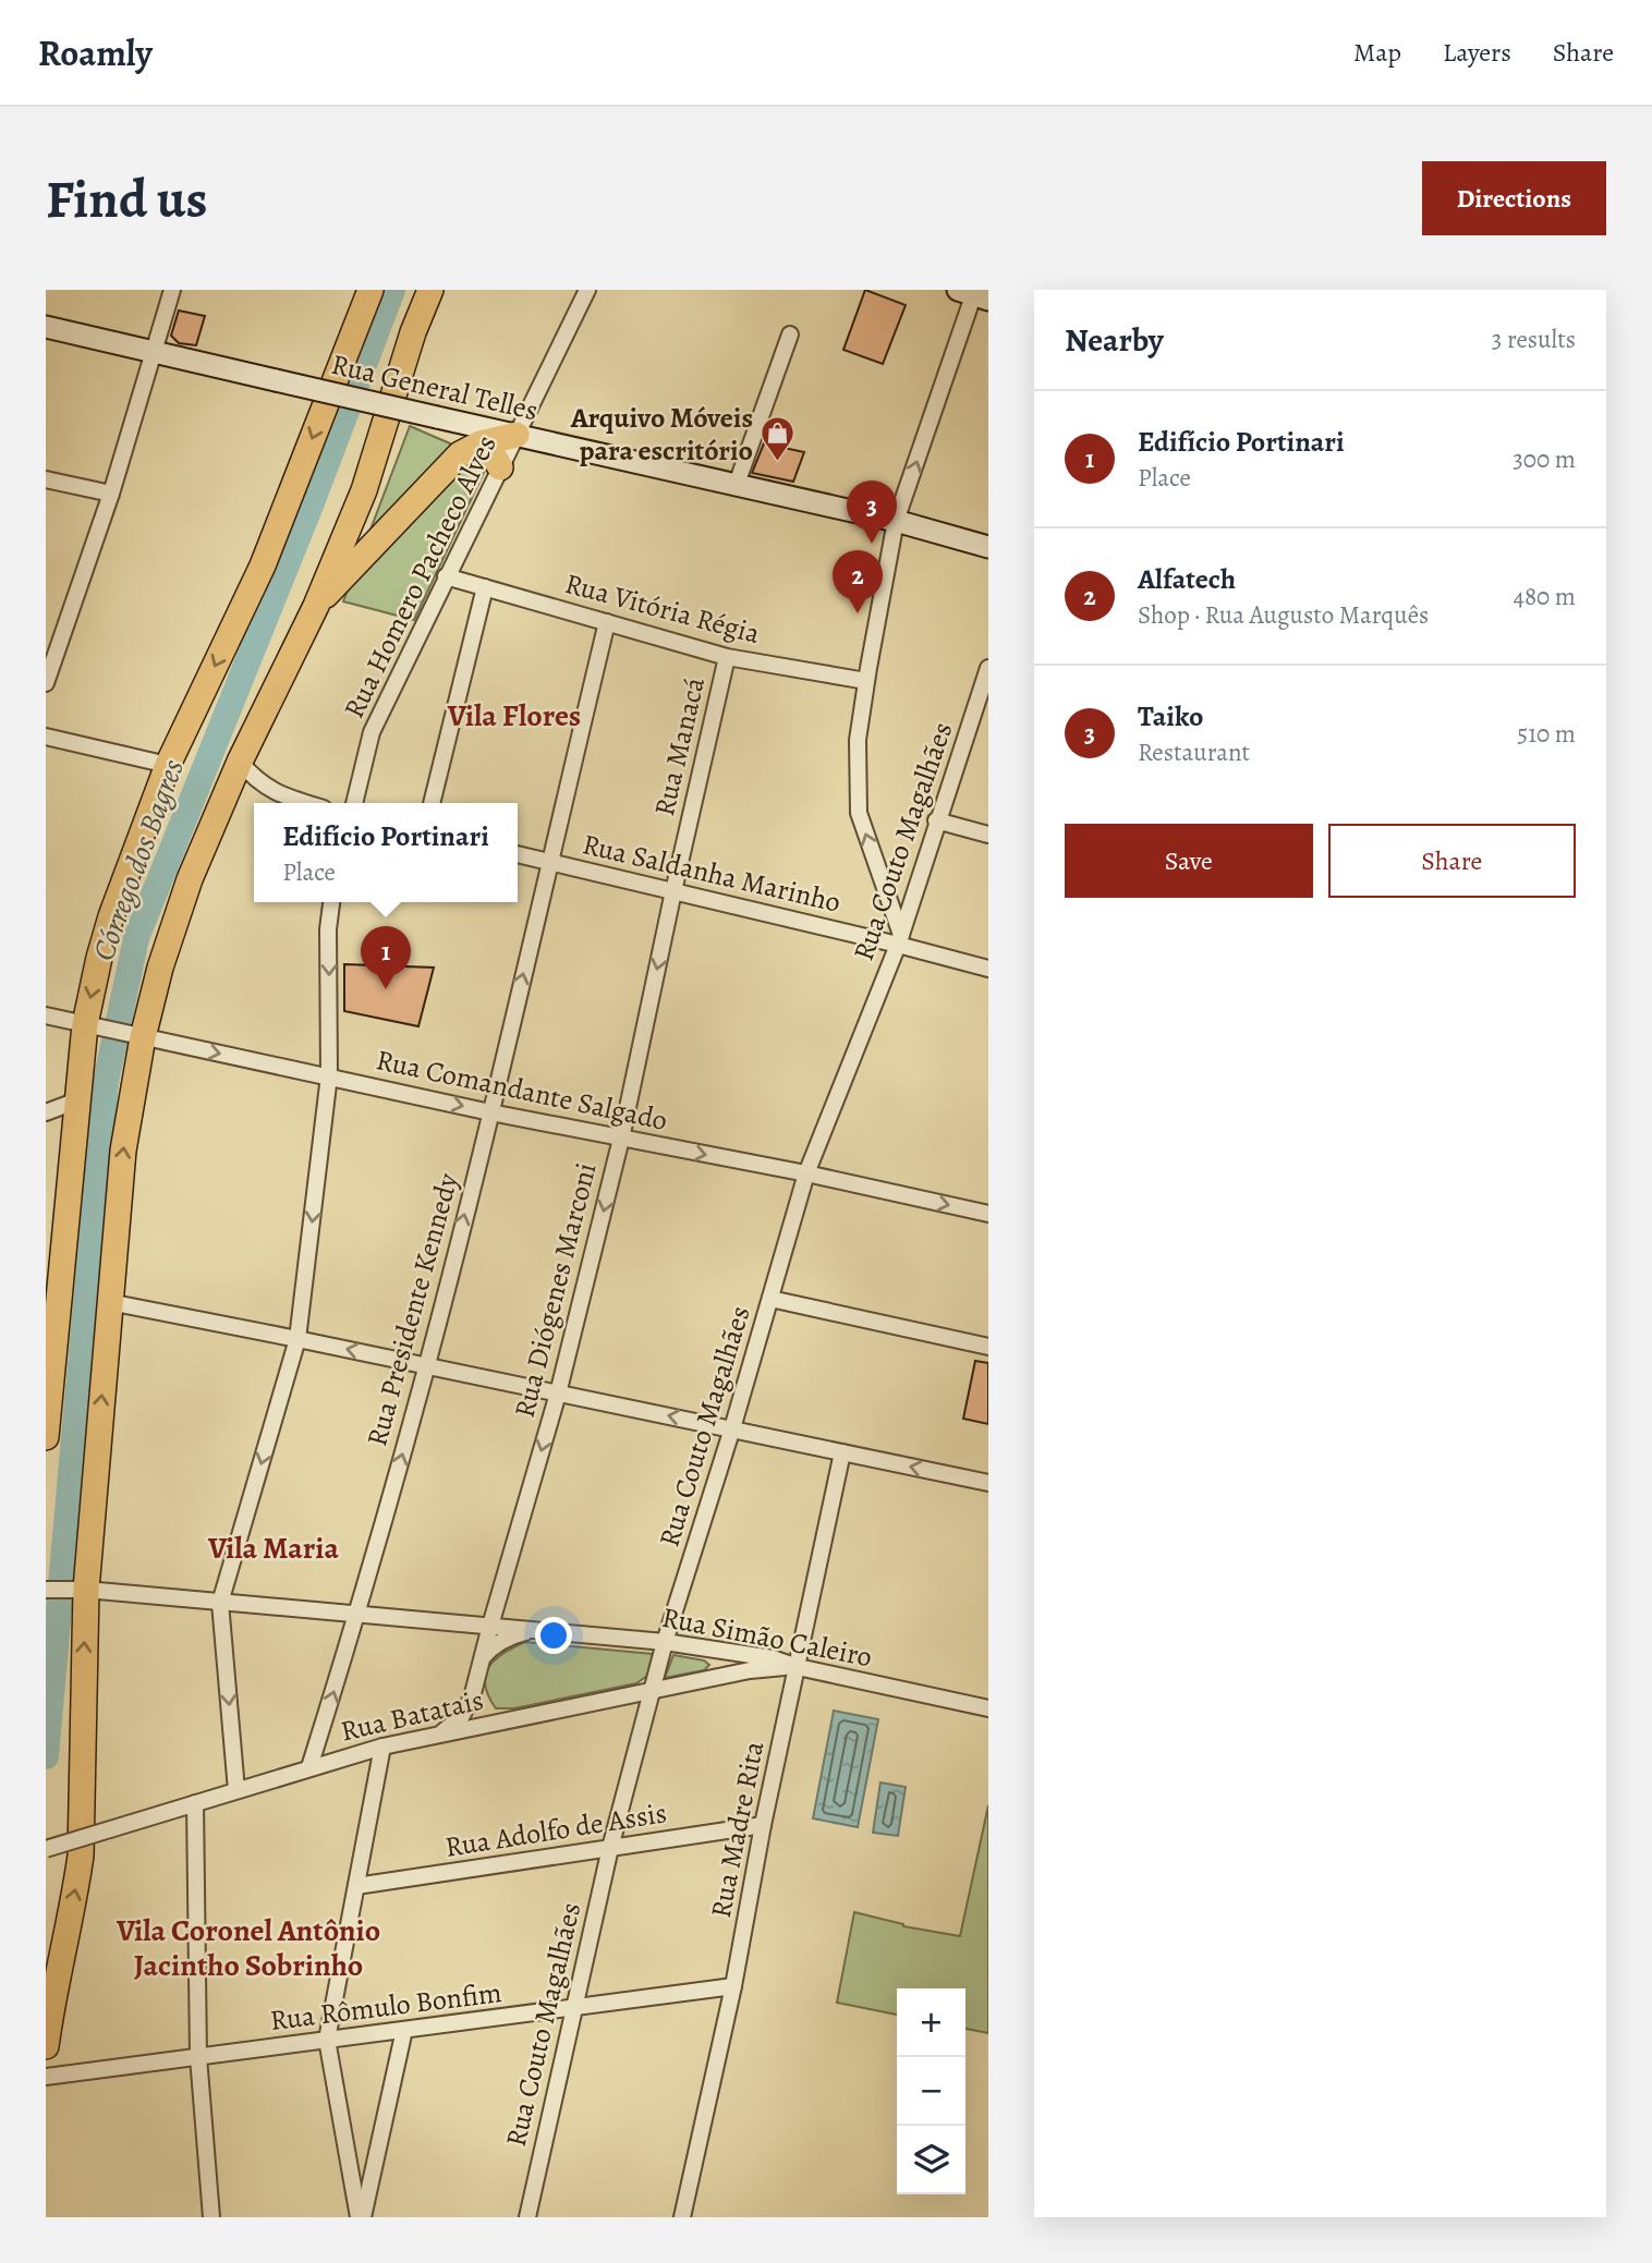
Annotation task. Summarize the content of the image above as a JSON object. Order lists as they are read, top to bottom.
{
  "streets": {
    "street": [
      "Rua General Telles",
      "Rua Homero Pacheco Alves",
      "Rua Vitória Régia",
      "Rua Manacá",
      "Rua Couto Magalhães",
      "Rua Saldanha Marinho",
      "Rua Comandante Salgado",
      "Rua Diógenes Marconi",
      "Rua Presidente Kennedy",
      "Rua Simão Caleiro",
      "Rua Batatais",
      "Rua Adolfo de Assis",
      "Rua Madre Rita",
      "Rua Rômulo Bonfim"
    ]
  },
  "crossings": [
    ["Rua General Telles", "Rua Homero Pacheco Alves"],
    ["Rua Homero Pacheco Alves", "Rua Vitória Régia"],
    ["Rua Vitória Régia", "Rua Manacá"],
    ["Rua Vitória Régia", "Rua Presidente Kennedy"],
    ["Rua Manacá", "Rua Saldanha Marinho"],
    ["Rua Manacá", "Rua Diógenes Marconi"],
    ["Rua Couto Magalhães", "Rua Saldanha Marinho"],
    ["Rua Couto Magalhães", "Rua Comandante Salgado"],
    ["Rua Couto Magalhães", "Rua Simão Caleiro"],
    ["Rua Couto Magalhães", "Rua Batatais"],
    ["Rua Couto Magalhães", "Rua Adolfo de Assis"],
    ["Rua Couto Magalhães", "Rua Rômulo Bonfim"],
    ["Rua Saldanha Marinho", "Rua Diógenes Marconi"],
    ["Rua Saldanha Marinho", "Rua Presidente Kennedy"],
    ["Rua Comandante Salgado", "Rua Diógenes Marconi"],
    ["Rua Comandante Salgado", "Rua Presidente Kennedy"],
    ["Rua Diógenes Marconi", "Rua Simão Caleiro"],
    ["Rua Diógenes Marconi", "Rua Batatais"],
    ["Rua Presidente Kennedy", "Rua Simão Caleiro"],
    ["Rua Presidente Kennedy", "Rua Batatais"],
    ["Rua Simão Caleiro", "Rua Batatais"],
    ["Rua Simão Caleiro", "Rua Madre Rita"],
    ["Rua Batatais", "Rua Madre Rita"],
    ["Rua Adolfo de Assis", "Rua Madre Rita"],
    ["Rua Madre Rita", "Rua Rômulo Bonfim"]
  ],
  "one_way": ["Rua Comandante Salgado", "Rua Diógenes Marconi"],
  "districts": ["Vila Flores", "Vila Maria", "Vila Coronel Antônio Jacintho Sobrinho"],
  "water": ["Córrego dos Bagres"],
  "places": {
    "shop": ["Arquivo Móveis para escritório"]
  },
  "page": {
    "header": "Roamly",
    "nav": ["Map", "Layers", "Share"],
    "buttons": [
      "Directions",
      ["Save", "Share"]
    ],
    "title": "Find us",
    "heading": ["Nearby", "3 results"],
    "list": [
      {
        "mark": "1",
        "name": "Edifício Portinari",
        "note": "Place",
        "value": "300 m"
      },
      {
        "mark": "2",
        "name": "Alfatech",
        "note": "Shop · Rua Augusto Marquês",
        "value": "480 m"
      },
      {
        "mark": "3",
        "name": "Taiko",
        "note": "Restaurant",
        "value": "510 m"
      }
    ],
    "pins": ["3", "2", "1"],
    "popup": ["Edifício Portinari", "Place"],
    "map_buttons": ["+", "−"]
  }
}
